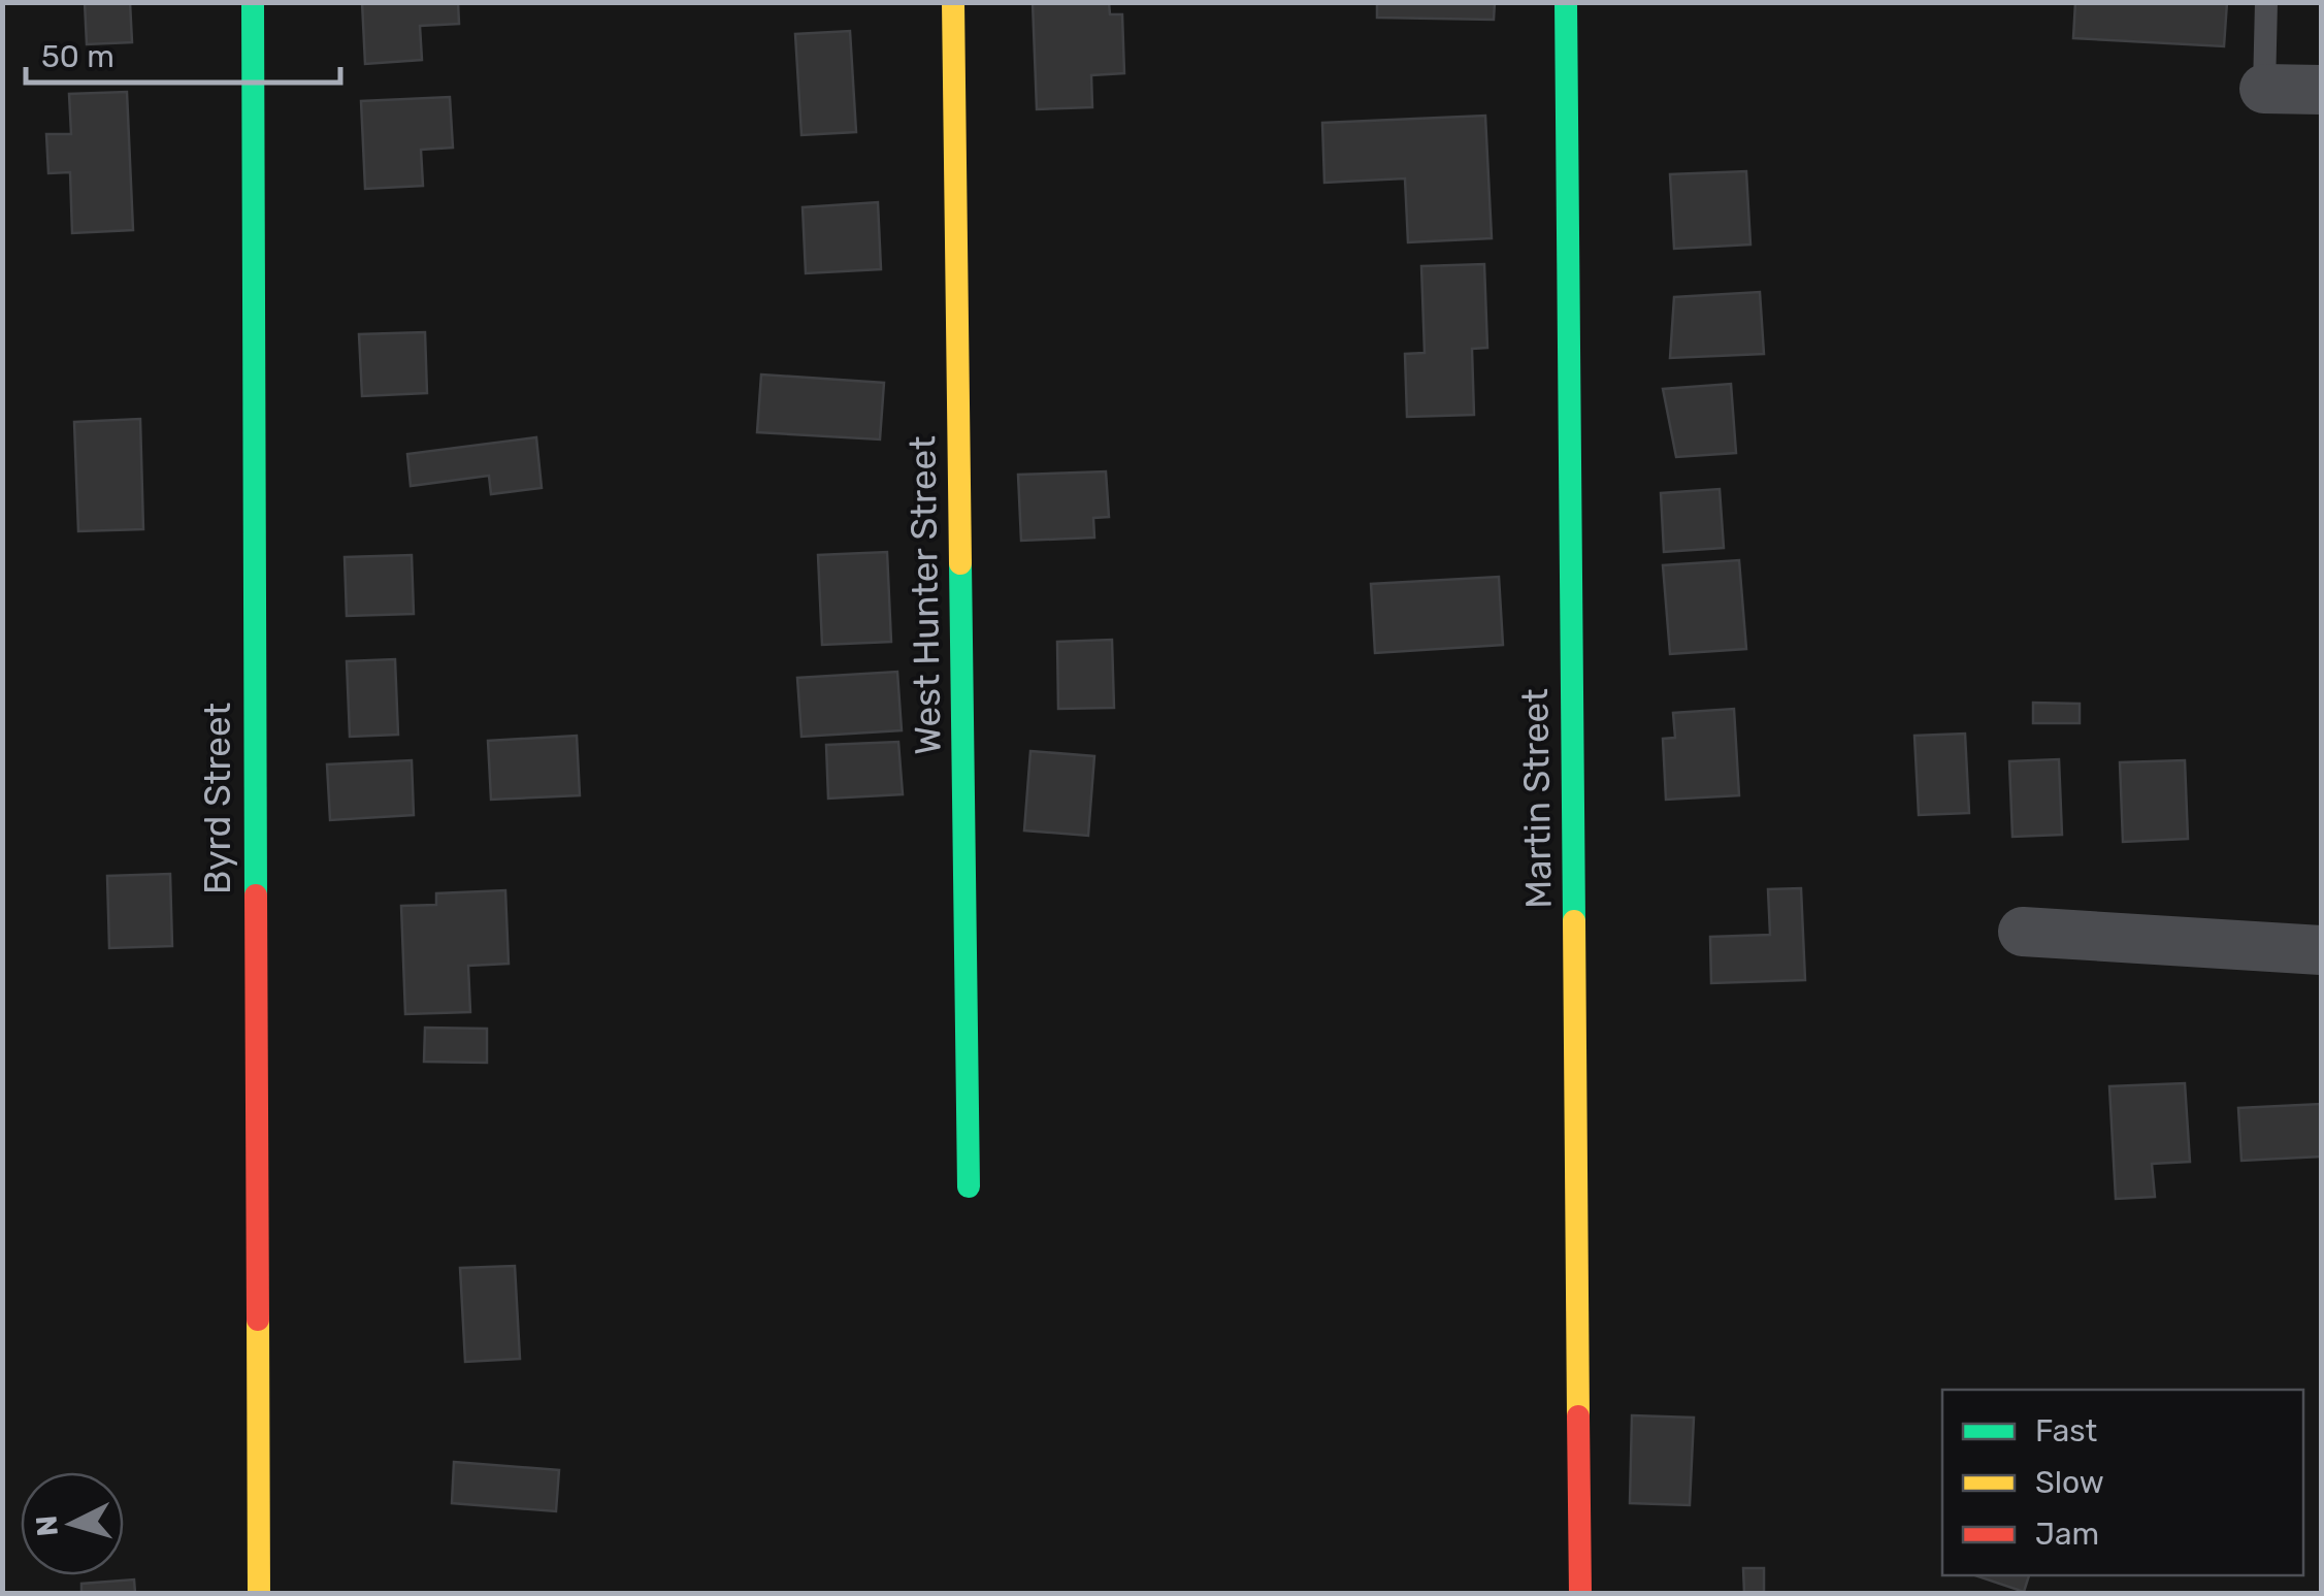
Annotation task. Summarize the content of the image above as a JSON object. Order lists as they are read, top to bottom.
{
  "streets": {
    "street": ["West Hunter Street", "Byrd Street", "Martin Street"]
  },
  "legend": ["Fast", "Slow", "Jam"],
  "scale_bar": "50 m",
  "north": "left"
}
